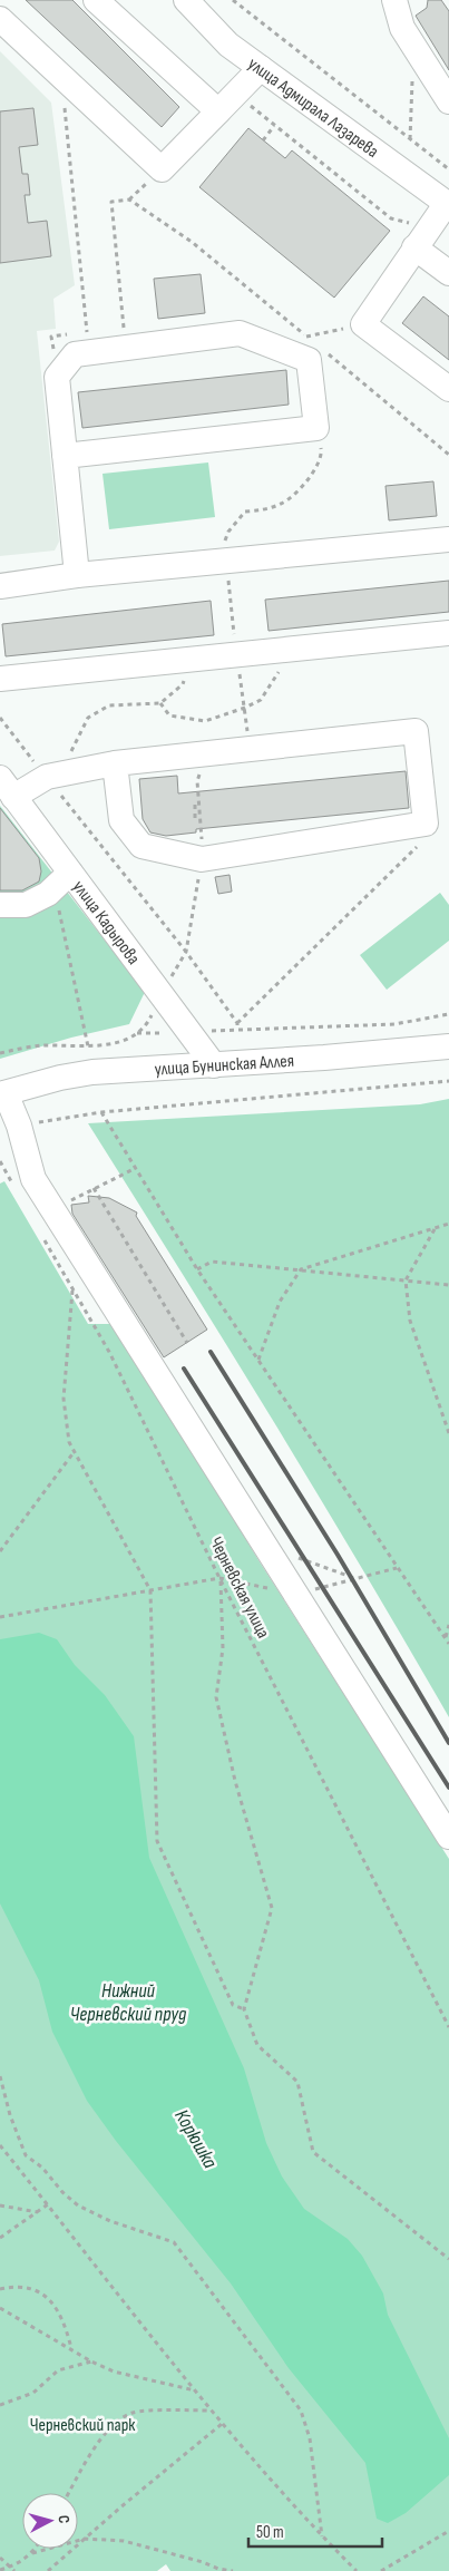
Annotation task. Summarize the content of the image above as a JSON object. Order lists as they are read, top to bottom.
{
  "streets": {
    "street": ["улица Адмирала Лазарева", "улица Кадырова", "улица Бунинская Аллея"],
    "path": ["Черневская улица"]
  },
  "crossings": [
    ["улица Кадырова", "улица Бунинская Аллея"]
  ],
  "water": ["Нижний Черневский пруд", "Корюшка"],
  "parks": ["Черневский парк"],
  "scale_bar": "50 m",
  "north": "right"
}
